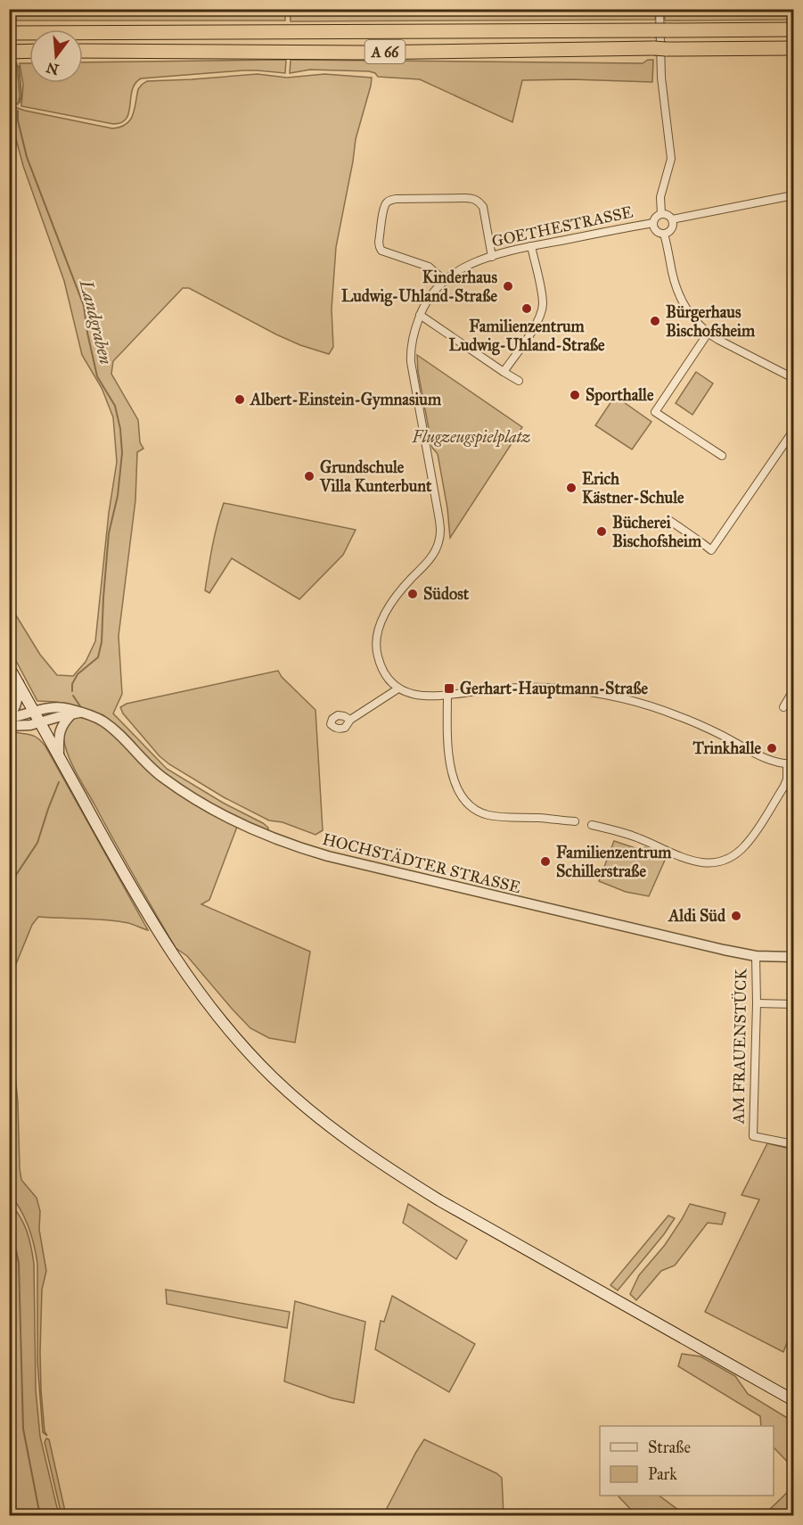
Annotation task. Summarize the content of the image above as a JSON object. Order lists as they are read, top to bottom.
{
  "streets": {
    "highway": ["A 66"],
    "street": ["GOETHESTRASSE", "HOCHSTÄDTER STRASSE", "AM FRAUENSTÜCK"]
  },
  "crossings": [
    ["HOCHSTÄDTER STRASSE", "AM FRAUENSTÜCK"]
  ],
  "water": ["Landgraben"],
  "parks": ["Flugzeugspielplatz"],
  "places": {
    "other": [
      "Kinderhaus Ludwig-Uhland-Straße",
      "Familienzentrum Ludwig-Uhland-Straße",
      "Bürgerhaus Bischofsheim",
      "Sporthalle",
      "Albert-Einstein-Gymnasium",
      "Grundschule Villa Kunterbunt",
      "Erich Kästner-Schule",
      "Bücherei Bischofsheim",
      "Südost",
      "Trinkhalle",
      "Familienzentrum Schillerstraße",
      "Aldi Süd"
    ],
    "transit": ["Gerhart-Hauptmann-Straße"]
  },
  "legend": ["Straße", "Park"],
  "north": "bottom"
}
